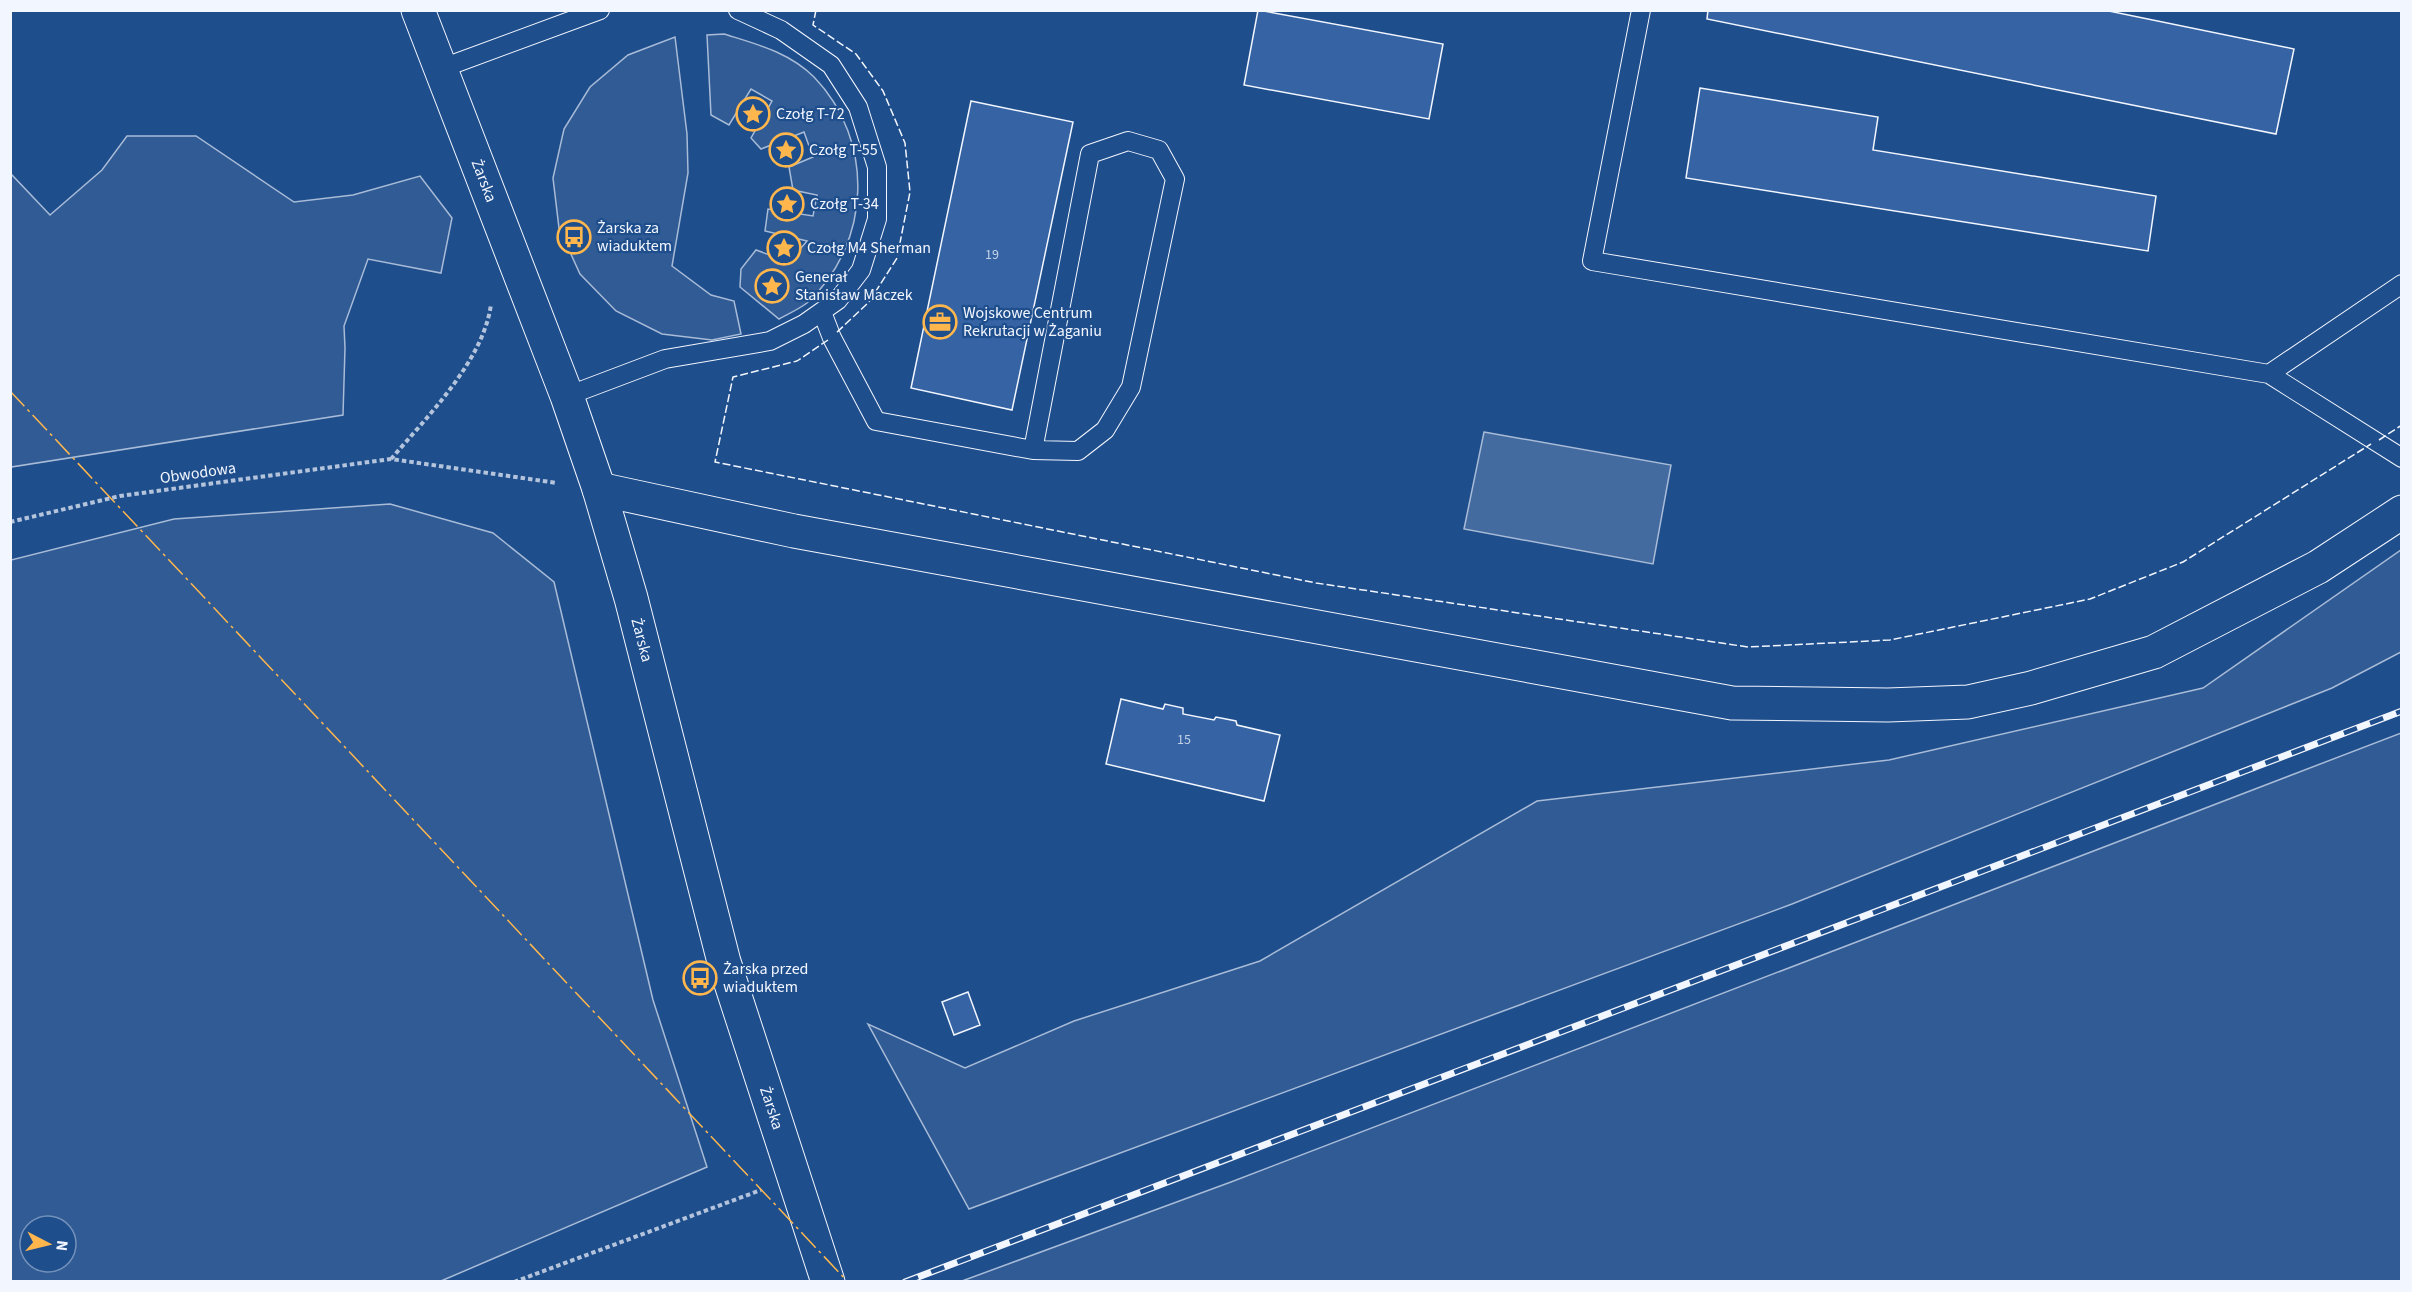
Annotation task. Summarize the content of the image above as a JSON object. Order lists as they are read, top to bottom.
{
  "streets": {
    "street": ["Żarska"],
    "path": ["Obwodowa"]
  },
  "crossings": [
    ["Żarska", "Obwodowa"]
  ],
  "places": {
    "place": [
      "Czołg T-72",
      "Czołg T-55",
      "Czołg T-34",
      "Czołg M4 Sherman",
      "Generał Stanisław Maczek"
    ],
    "bus stop": ["Żarska za wiaduktem", "Żarska przed wiaduktem"],
    "office": ["Wojskowe Centrum Rekrutacji w Żaganiu"]
  },
  "house_numbers": ["19", "15"],
  "north": "right"
}
